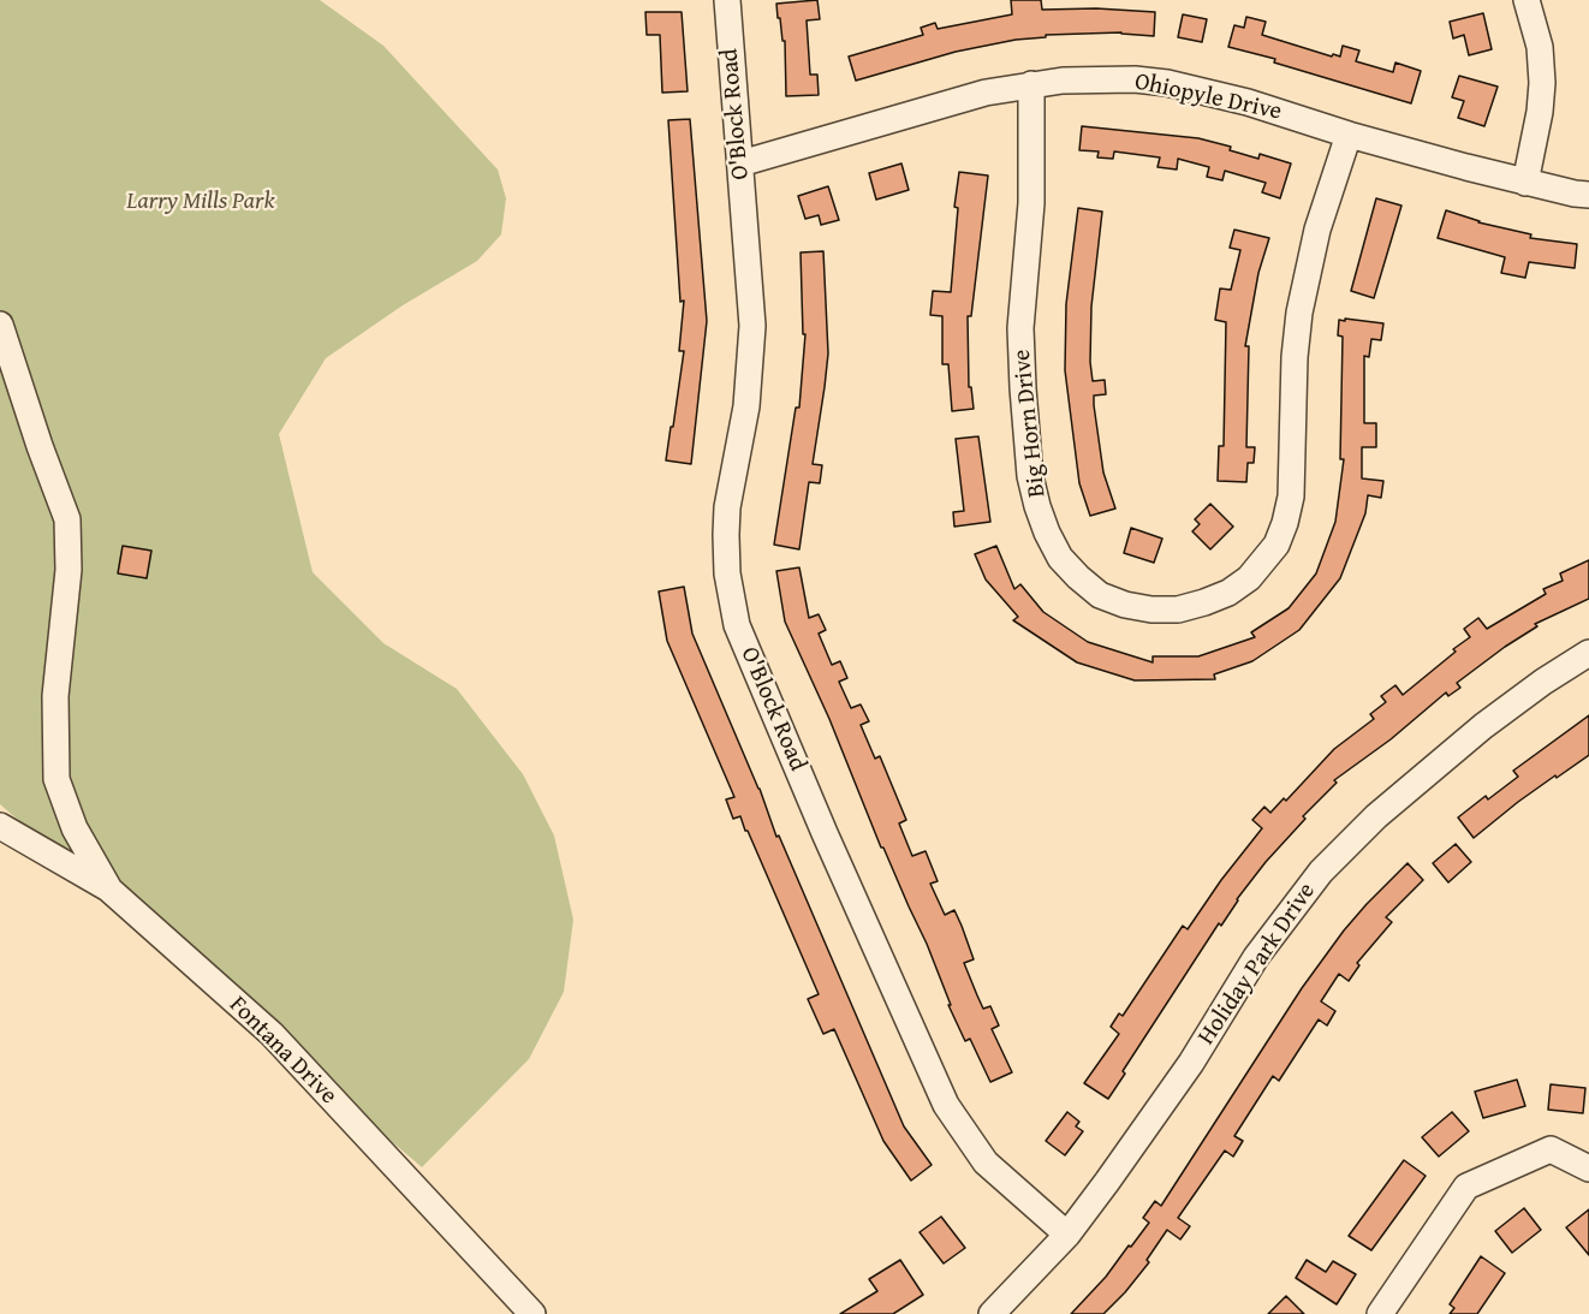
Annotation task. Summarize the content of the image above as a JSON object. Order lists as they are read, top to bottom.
{
  "streets": {
    "street": [
      "Ohiopyle Drive",
      "O'Block Road",
      "Big Horn Drive",
      "Holiday Park Drive",
      "Fontana Drive"
    ]
  },
  "crossings": [
    ["Ohiopyle Drive", "O'Block Road"],
    ["Ohiopyle Drive", "Big Horn Drive"],
    ["O'Block Road", "Holiday Park Drive"]
  ],
  "parks": ["Larry Mills Park"]
}
